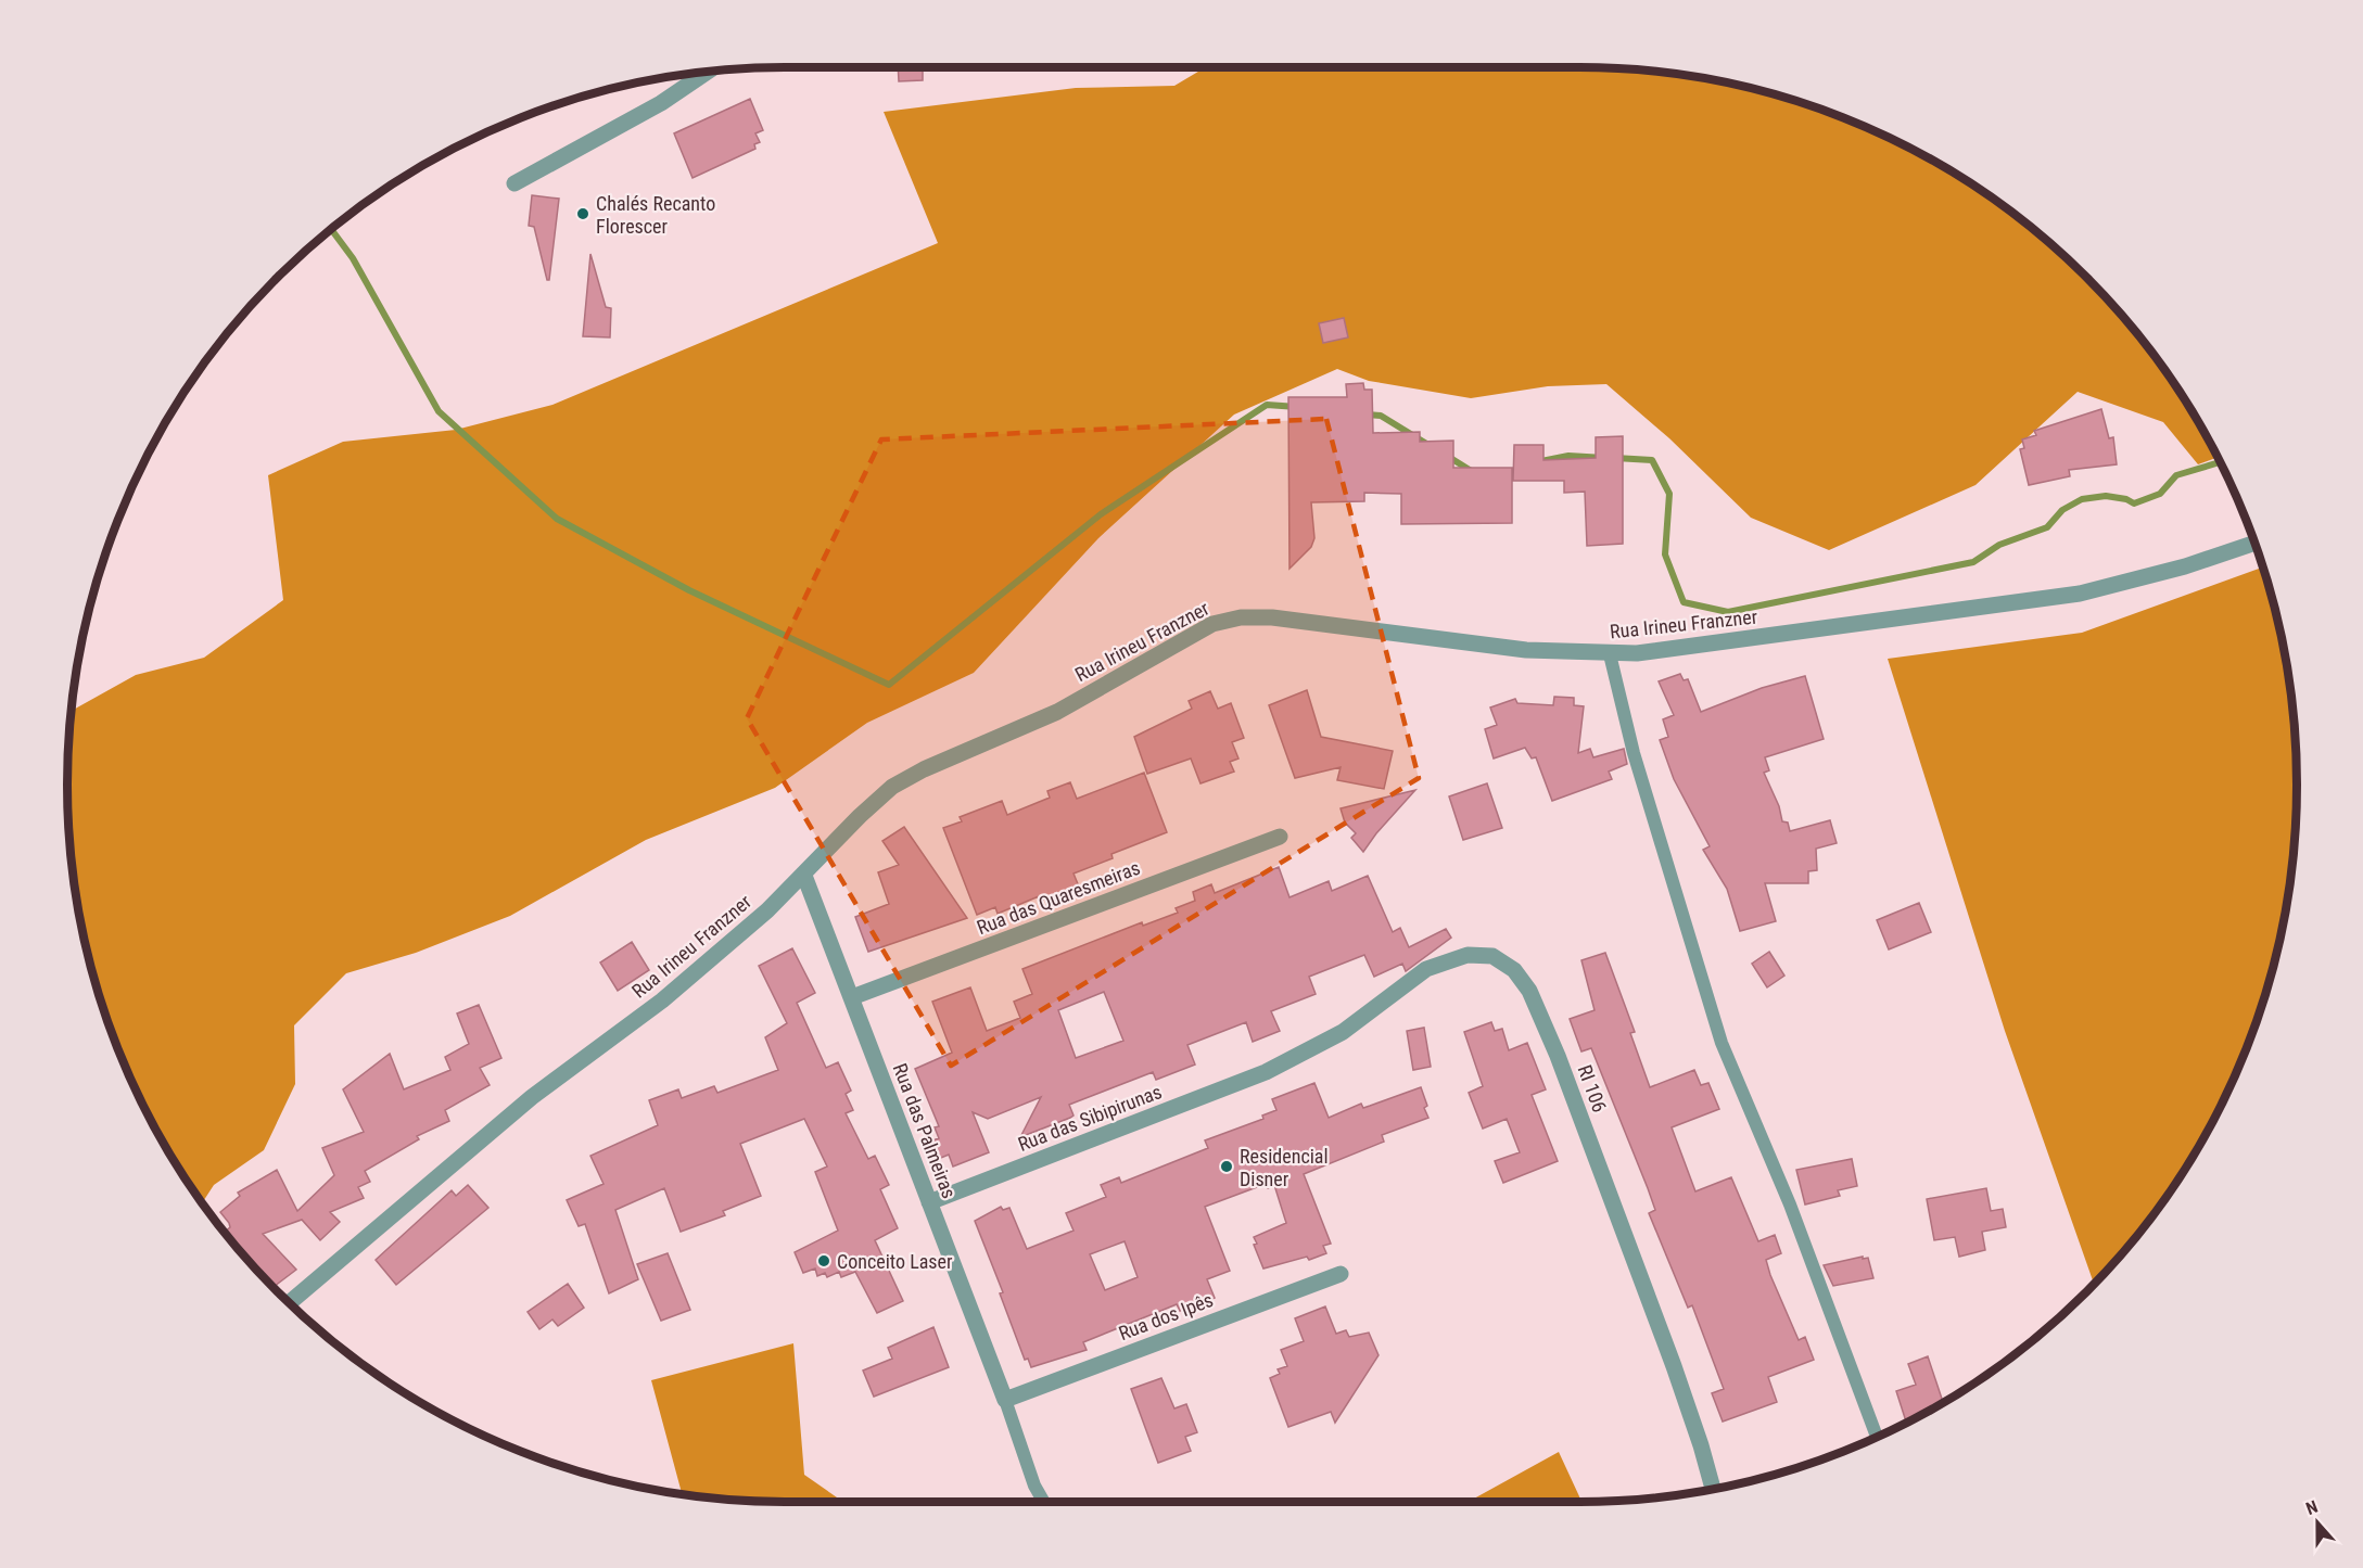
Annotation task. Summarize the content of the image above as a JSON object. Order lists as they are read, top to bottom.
{
  "streets": {
    "street": [
      "Rua Irineu Franzner",
      "Rua das Quaresmeiras",
      "RI 106",
      "Rua das Sibipirunas",
      "Rua das Palmeiras",
      "Rua dos Ipês"
    ]
  },
  "crossings": [
    ["Rua Irineu Franzner", "Rua das Palmeiras"],
    ["Rua das Quaresmeiras", "Rua das Palmeiras"],
    ["RI 106", "Rua das Sibipirunas"],
    ["Rua das Sibipirunas", "Rua das Palmeiras"],
    ["Rua das Palmeiras", "Rua dos Ipês"]
  ],
  "places": ["Chalés Recanto Florescer", "Residencial Disner", "Conceito Laser"],
  "north": "top"
}
